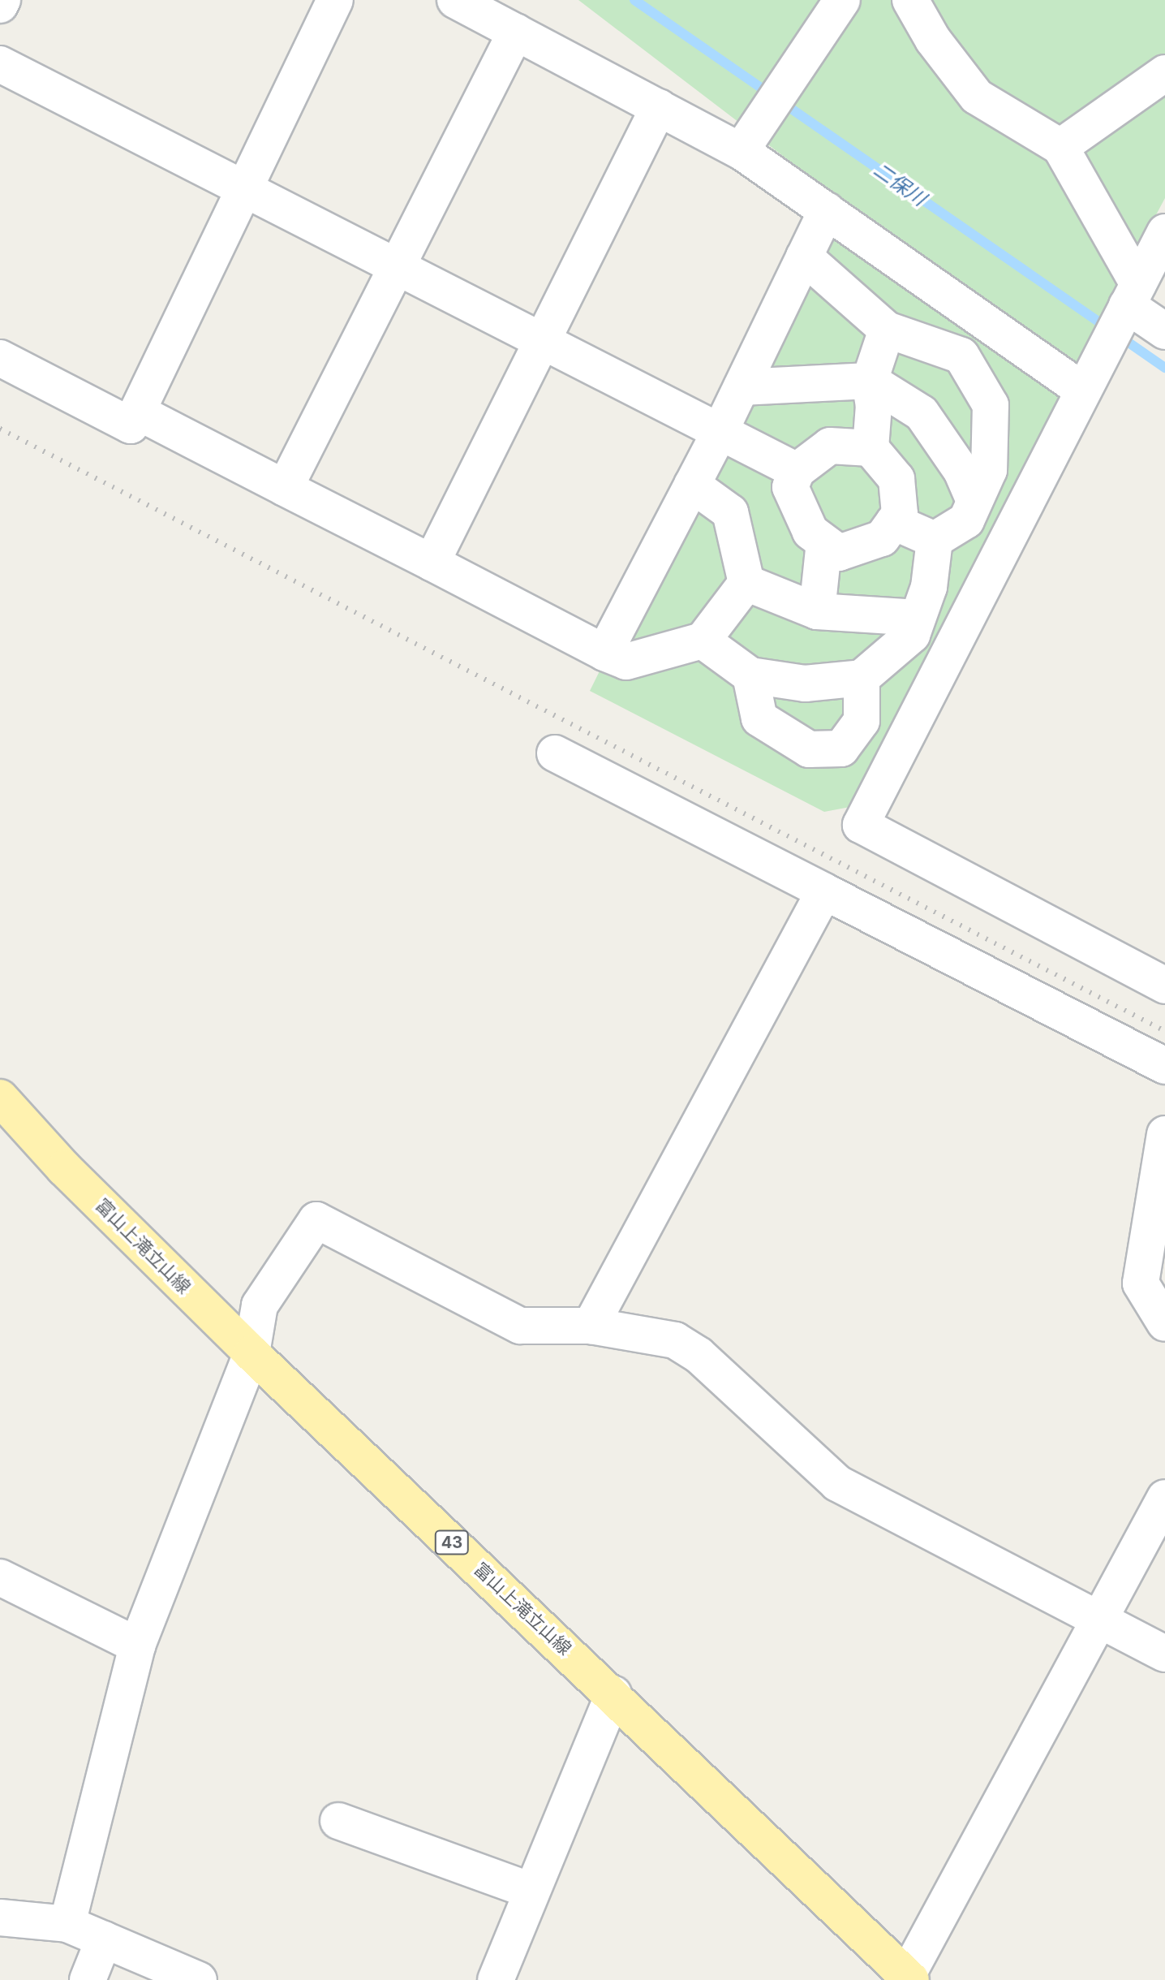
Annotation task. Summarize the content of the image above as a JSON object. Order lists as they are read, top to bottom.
{
  "streets": {
    "main road": ["富山上滝立山線", "43"]
  },
  "water": ["二保川"]
}
